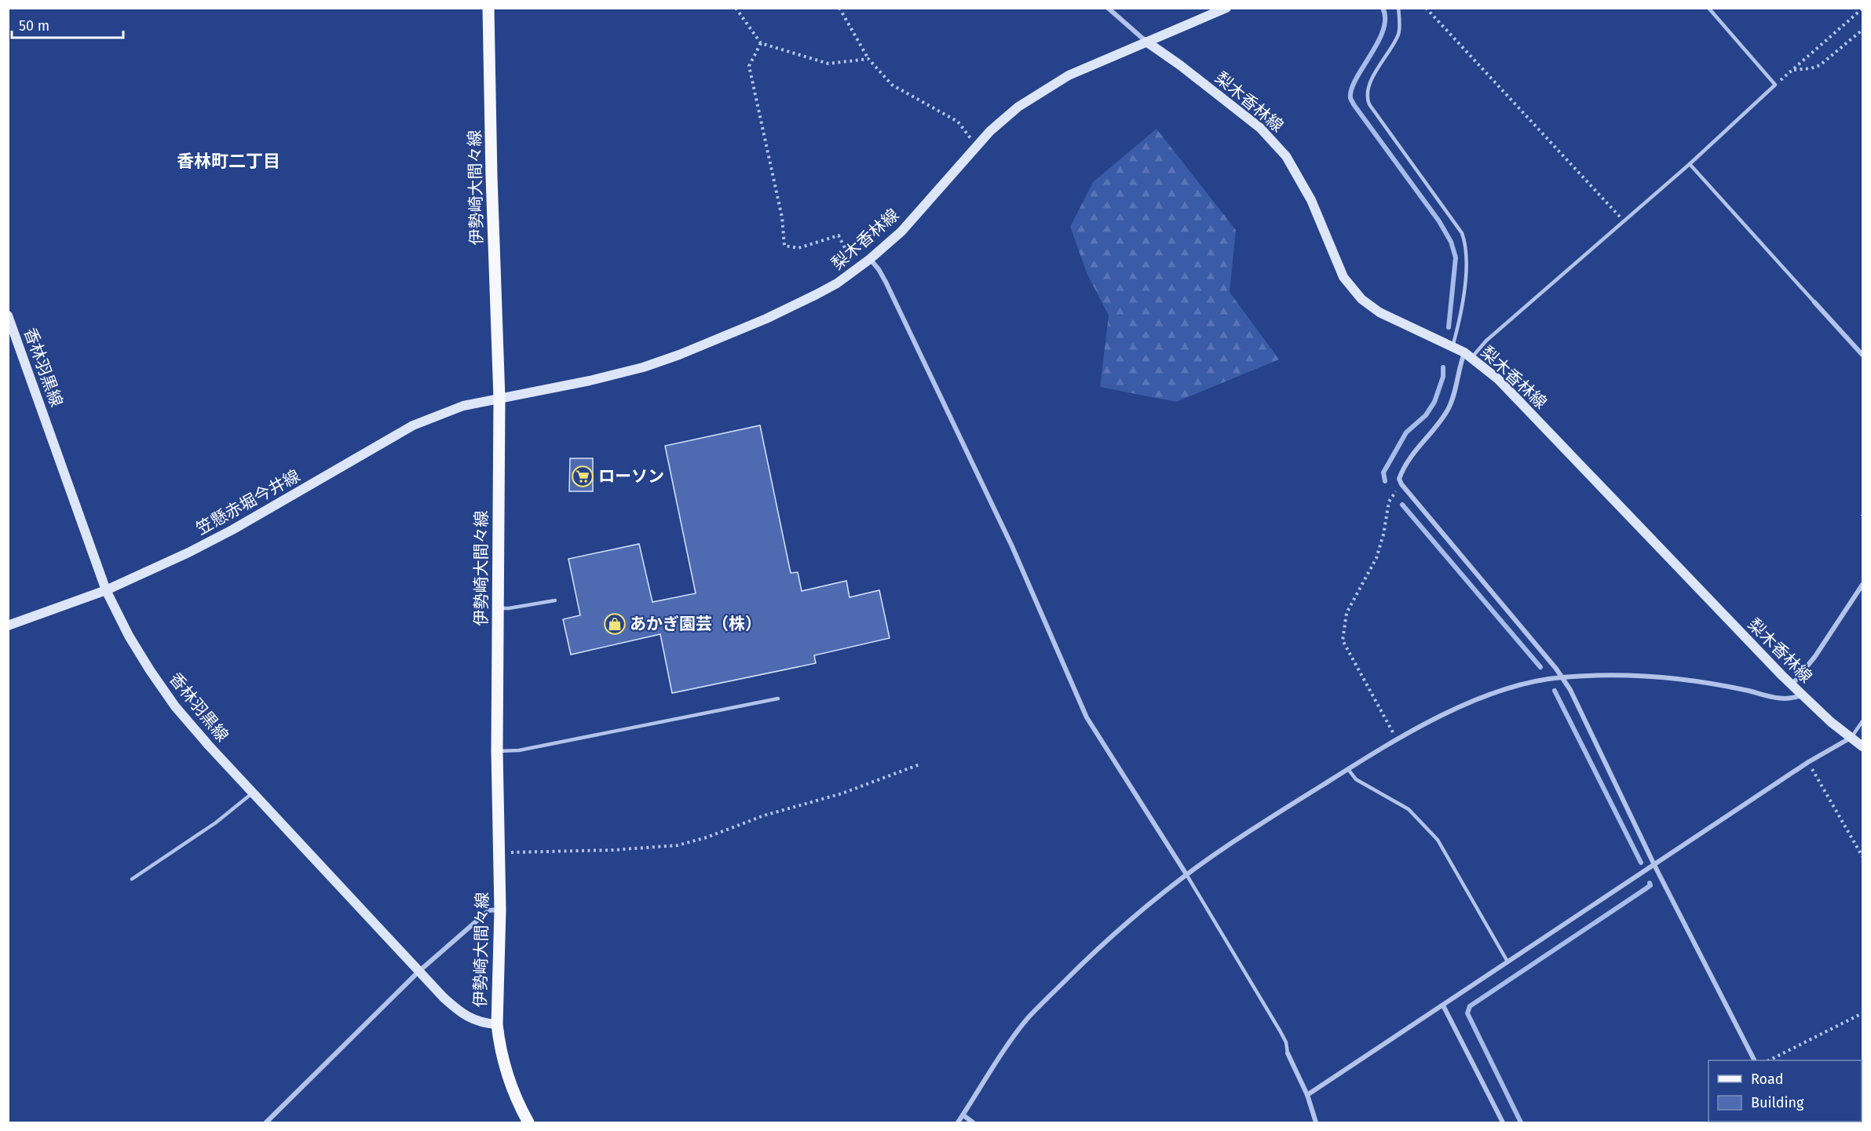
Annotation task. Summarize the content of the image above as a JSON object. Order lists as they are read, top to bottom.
{
  "streets": {
    "main road": [
      "梨木香林線",
      "伊勢崎大間々線",
      "香林羽黒線",
      "笠懸赤堀今井線"
    ]
  },
  "crossings": [
    ["梨木香林線", "伊勢崎大間々線"],
    ["梨木香林線", "笠懸赤堀今井線"],
    ["伊勢崎大間々線", "香林羽黒線"],
    ["伊勢崎大間々線", "笠懸赤堀今井線"],
    ["香林羽黒線", "笠懸赤堀今井線"]
  ],
  "districts": ["香林町二丁目"],
  "places": {
    "supermarket": ["ローソン"],
    "shop": ["あかぎ園芸（株）"]
  },
  "legend": ["Road", "Building"],
  "scale_bar": "50 m"
}
